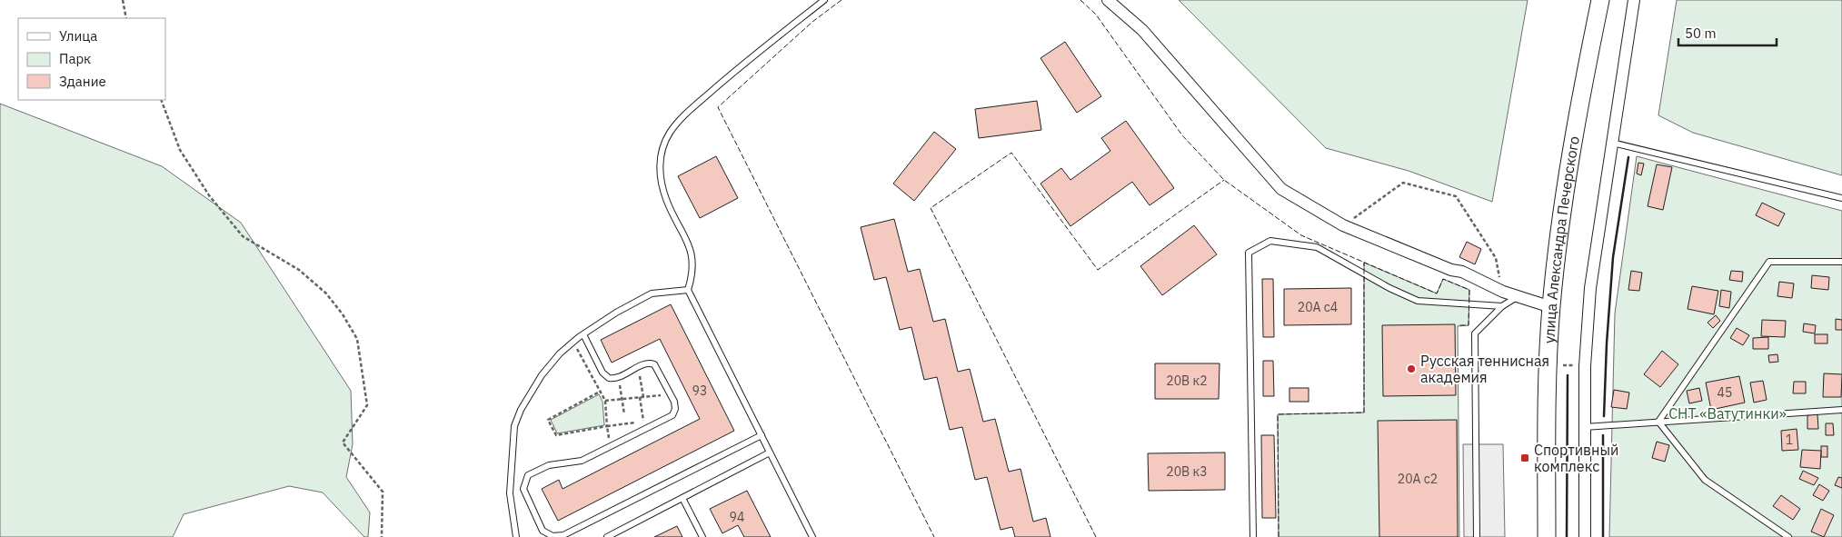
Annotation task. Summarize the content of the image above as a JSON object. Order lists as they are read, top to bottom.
{
  "streets": {
    "main road": ["улица Александра Печерского"]
  },
  "parks": ["СНТ «Ватутинки»"],
  "places": {
    "other": ["Русская теннисная академия"],
    "transit": ["Спортивный комплекс"]
  },
  "house_numbers": [
    "20А с4",
    "20В к2",
    "93",
    "45",
    "1",
    "20В к3",
    "20А с2",
    "94"
  ],
  "legend": ["Улица", "Парк", "Здание"],
  "scale_bar": "50 m"
}
